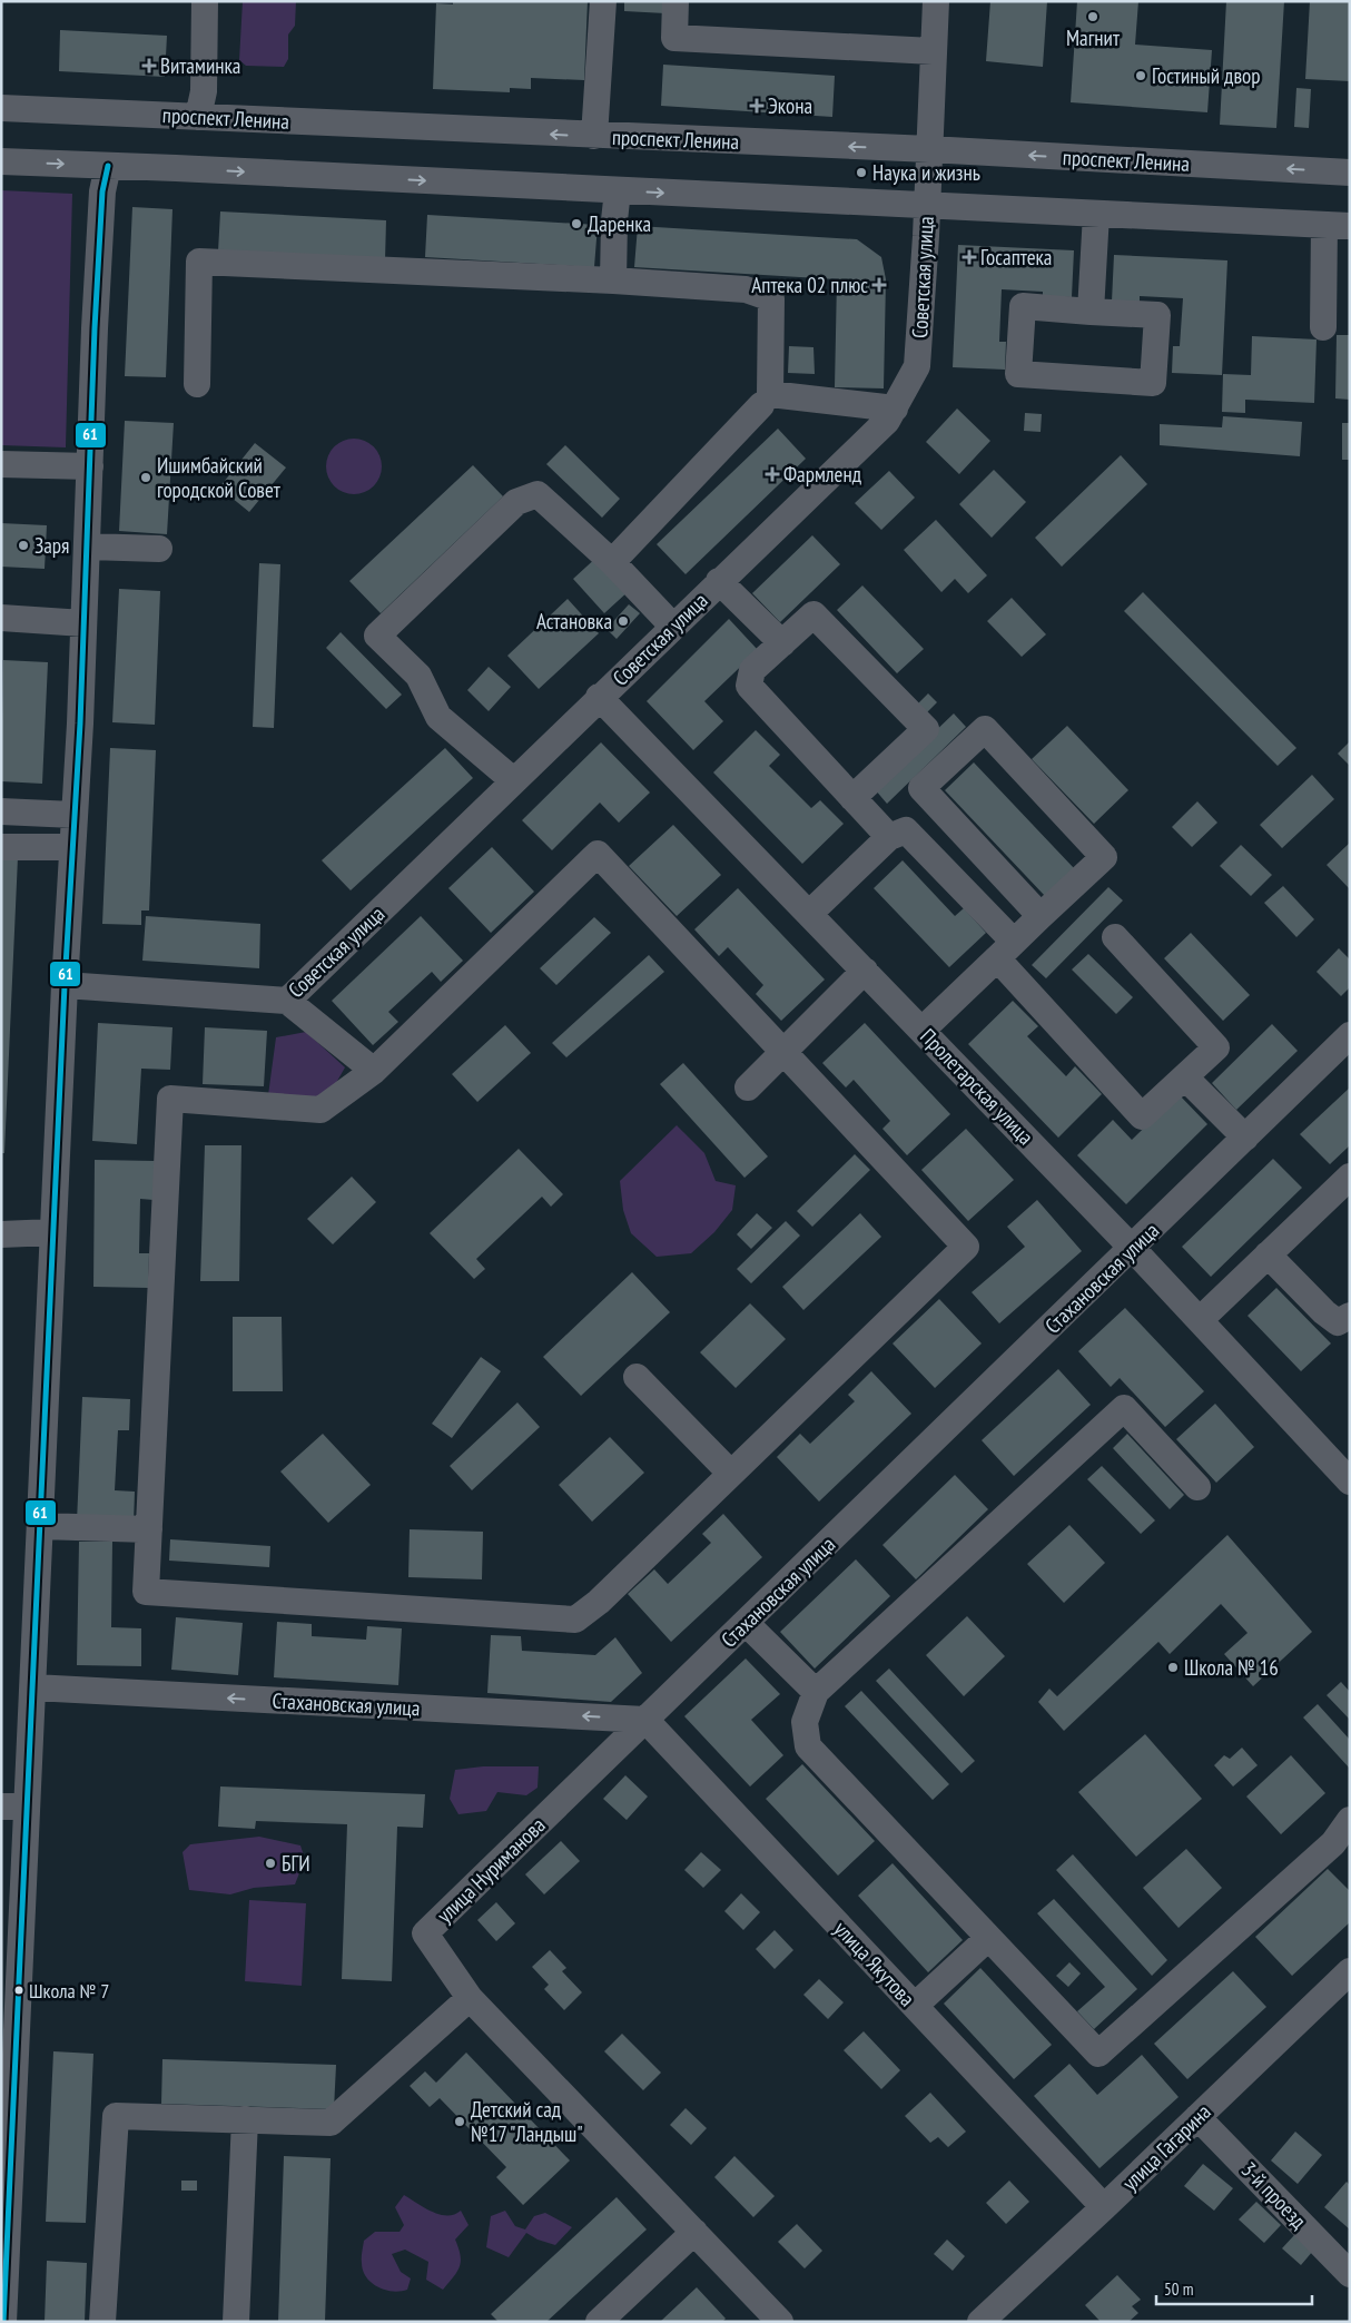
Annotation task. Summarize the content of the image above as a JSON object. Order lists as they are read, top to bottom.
{
  "streets": {
    "street": [
      "проспект Ленина",
      "Советская улица",
      "Пролетарская улица",
      "Стахановская улица",
      "улица Нуриманова",
      "улица Якутова",
      "улица Гагарина",
      "3-й проезд"
    ]
  },
  "crossings": [
    ["проспект Ленина", "Советская улица"],
    ["Советская улица", "Пролетарская улица"],
    ["Пролетарская улица", "Стахановская улица"],
    ["Стахановская улица", "улица Нуриманова"],
    ["Стахановская улица", "улица Якутова"],
    ["улица Нуриманова", "улица Якутова"],
    ["улица Якутова", "улица Гагарина"],
    ["улица Гагарина", "3-й проезд"]
  ],
  "one_way": ["Стахановская улица"],
  "places": {
    "other": [
      "Магнит",
      "Гостиный двор",
      "Наука и жизнь",
      "Даренка",
      "Ишимбайский городской Совет",
      "Заря",
      "Астановка",
      "Школа № 16",
      "БГИ",
      "Школа № 7",
      "Детский сад №17 \"Ландыш\""
    ],
    "health": [
      "Витаминка",
      "Экона",
      "Госаптека",
      "Аптека 02 плюс",
      "Фармленд"
    ]
  },
  "lines": ["transit line 61"],
  "scale_bar": "50 m"
}
